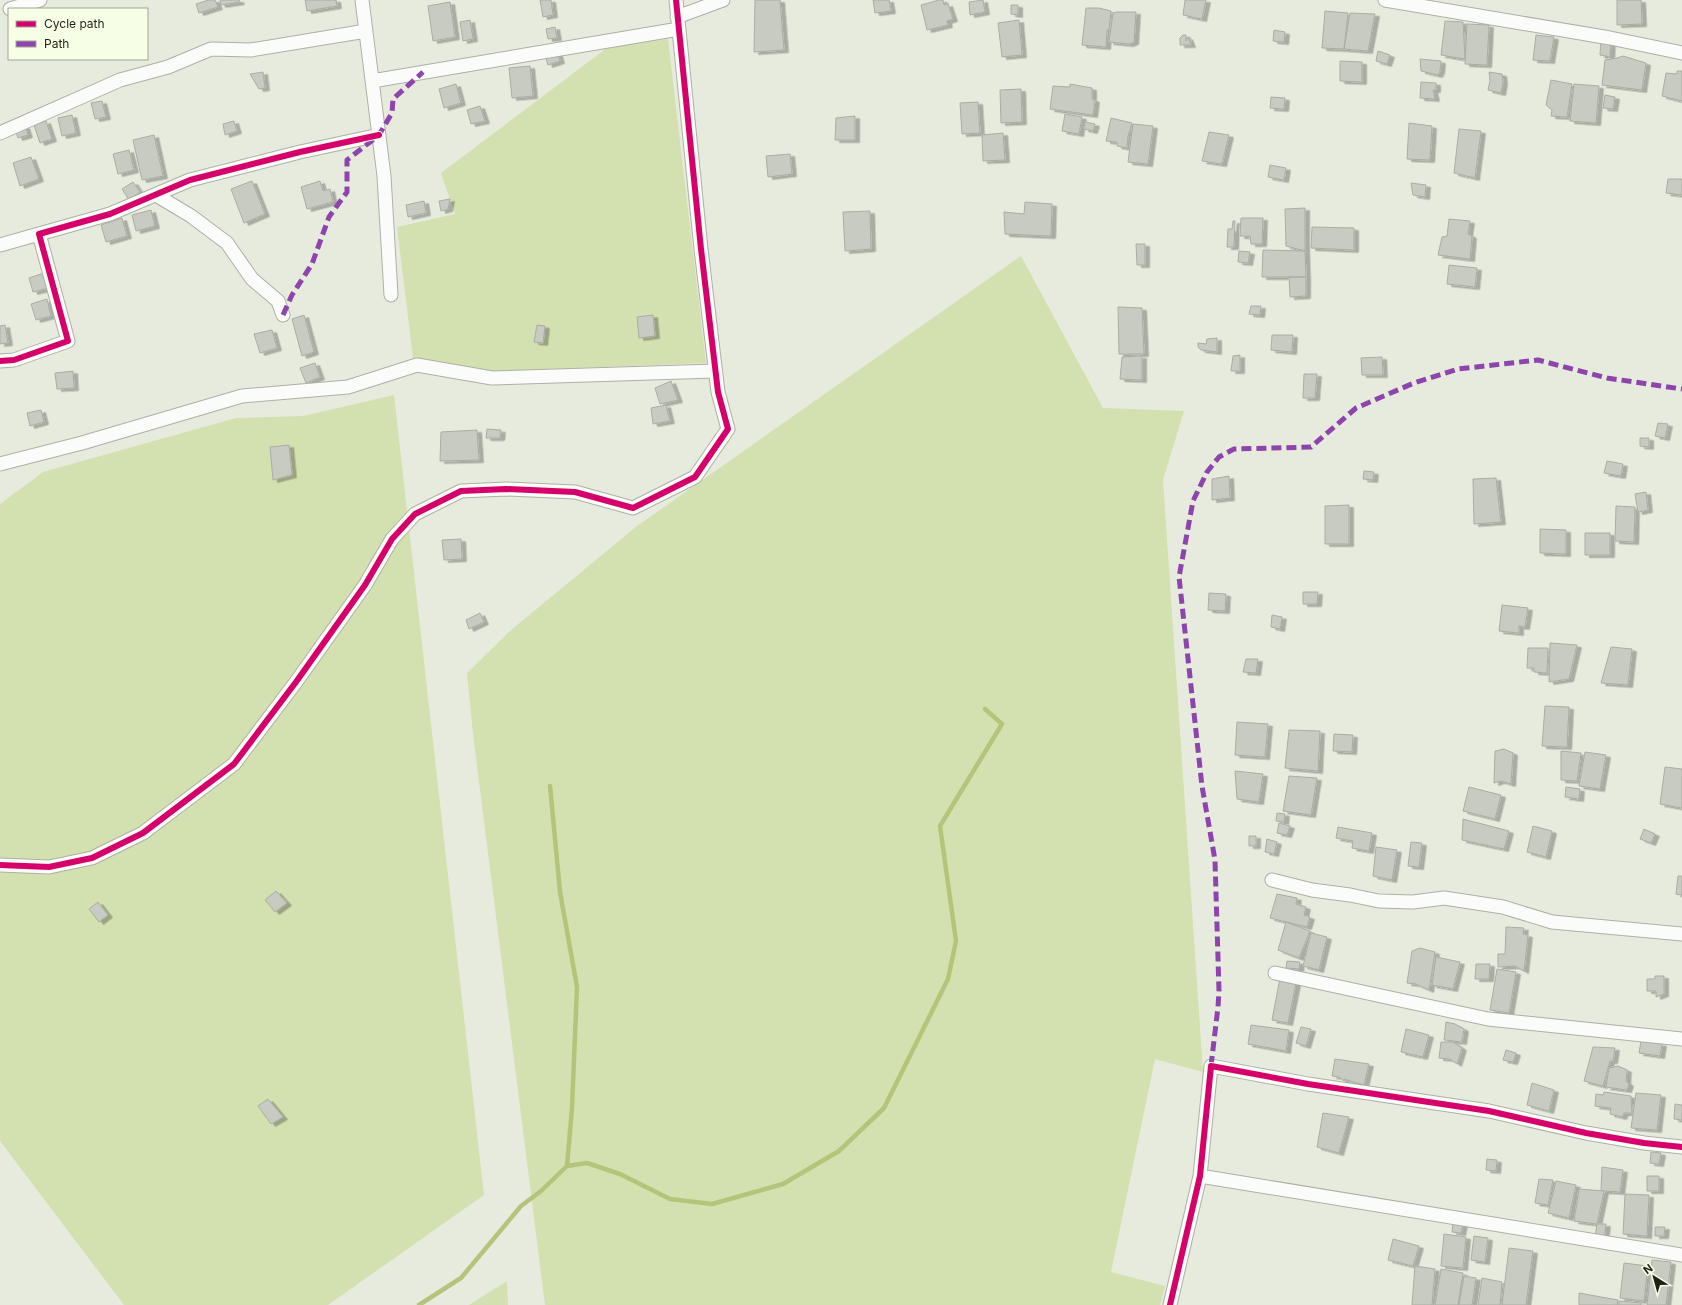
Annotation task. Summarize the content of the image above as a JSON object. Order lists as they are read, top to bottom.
{
  "legend": ["Cycle path", "Path"],
  "north": "top left"
}
